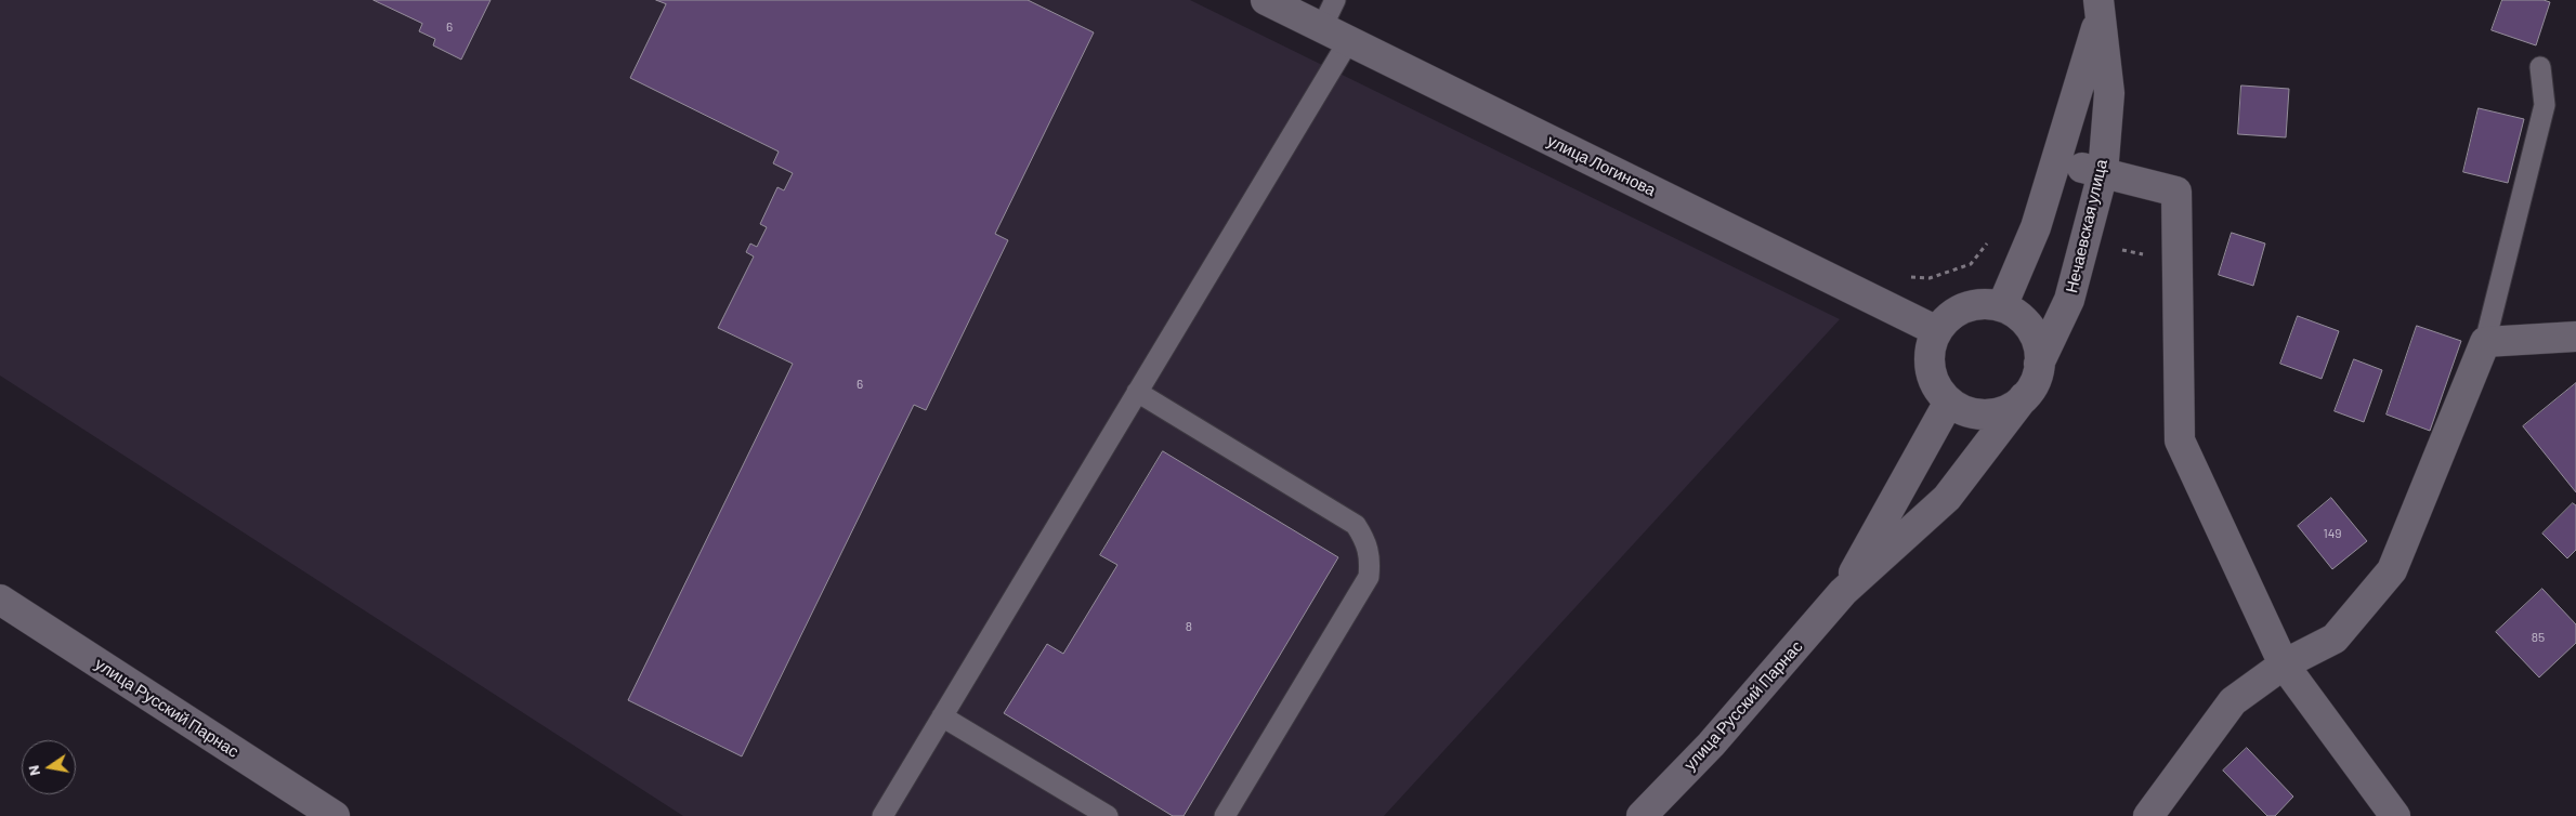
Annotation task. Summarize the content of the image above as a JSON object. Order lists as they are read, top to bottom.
{
  "streets": {
    "street": ["улица Логинова", "Нечаевская улица", "улица Русский Парнас"]
  },
  "crossings": [
    ["улица Логинова", "Нечаевская улица"],
    ["улица Логинова", "улица Русский Парнас"],
    ["Нечаевская улица", "улица Русский Парнас"]
  ],
  "house_numbers": [
    "6",
    "6",
    "149",
    "8",
    "85"
  ],
  "north": "left"
}
